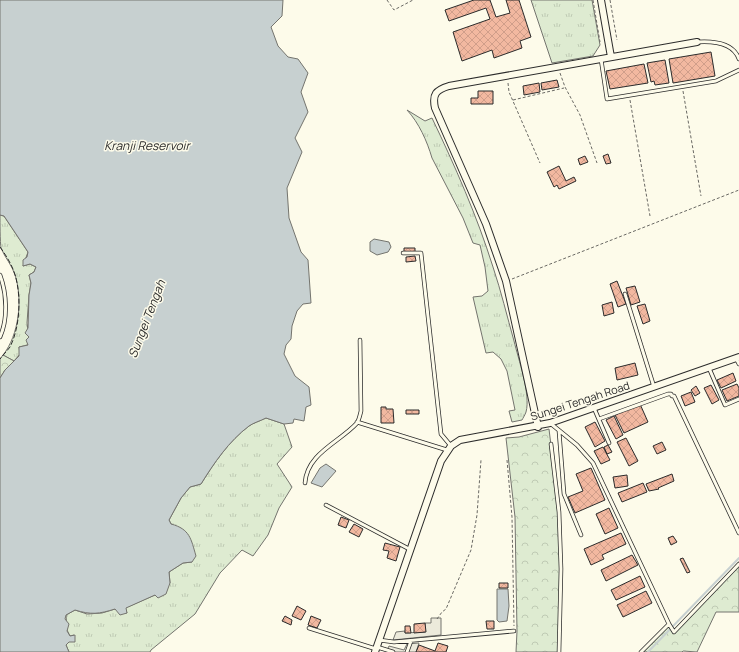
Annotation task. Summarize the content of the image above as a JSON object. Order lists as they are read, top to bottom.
{
  "streets": {
    "street": ["Sungei Tengah Road"]
  },
  "water": ["Kranji Reservoir", "Sungei Tengah"]
}
